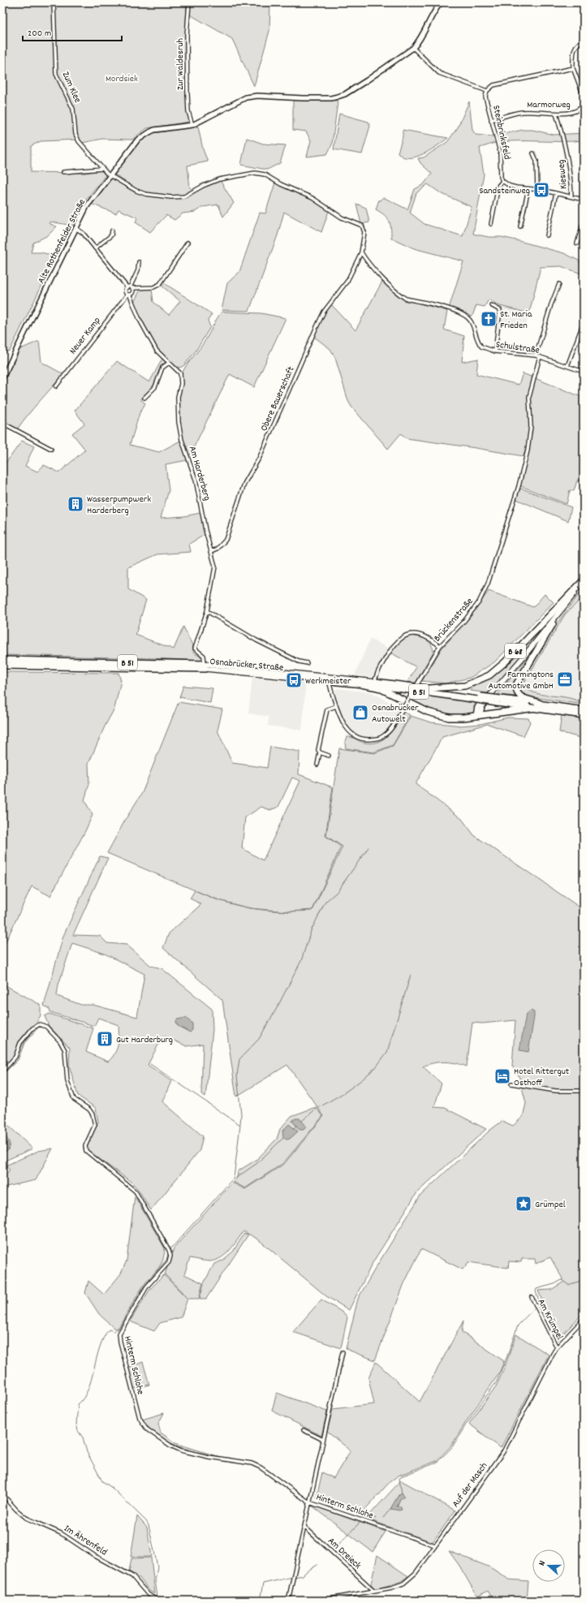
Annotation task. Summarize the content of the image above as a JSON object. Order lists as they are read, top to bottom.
{
  "streets": {
    "highway": ["B 68", "B 51", "Osnabrücker Straße"],
    "street": [
      "Zur Waldesruh",
      "Zum Klee",
      "Marmorweg",
      "Steinbrinksfeld",
      "Kiesweg",
      "Alte Rothenfelder Straße",
      "Neuer Kamp",
      "Schulstraße",
      "Obere Bauerschaft",
      "Am Harderberg",
      "Brückenstraße",
      "Am Krümpel",
      "Hinterm Schlohe",
      "Auf der Masch",
      "Im Ährenfeld",
      "Am Dreieck"
    ]
  },
  "crossings": [
    ["Zur Waldesruh", "Alte Rothenfelder Straße"],
    ["Zum Klee", "Alte Rothenfelder Straße"],
    ["Zum Klee", "Obere Bauerschaft"],
    ["Marmorweg", "Steinbrinksfeld"],
    ["Marmorweg", "Kiesweg"],
    ["Alte Rothenfelder Straße", "Obere Bauerschaft"],
    ["Neuer Kamp", "Am Harderberg"],
    ["Schulstraße", "Obere Bauerschaft"],
    ["Schulstraße", "Brückenstraße"],
    ["Obere Bauerschaft", "Am Harderberg"],
    ["Am Harderberg", "Osnabrücker Straße"],
    ["Brückenstraße", "Osnabrücker Straße"],
    ["B 68", "Osnabrücker Straße"],
    ["Am Krümpel", "Auf der Masch"],
    ["Hinterm Schlohe", "Auf der Masch"],
    ["Auf der Masch", "Am Dreieck"]
  ],
  "parks": ["Mordsiek"],
  "places": {
    "bus stop": ["Sandsteinweg", "Werkmeister"],
    "church": ["St. Maria Frieden"],
    "building": ["Wasserpumpwerk Harderberg", "Gut Harderburg"],
    "office": ["Farmingtons Automotive GmbH"],
    "shop": ["Osnabrücker Autowelt"],
    "hotel": ["Hotel Rittergut Osthoff"],
    "place": ["Grümpel"]
  },
  "scale_bar": "200 m",
  "north": "left"
}
